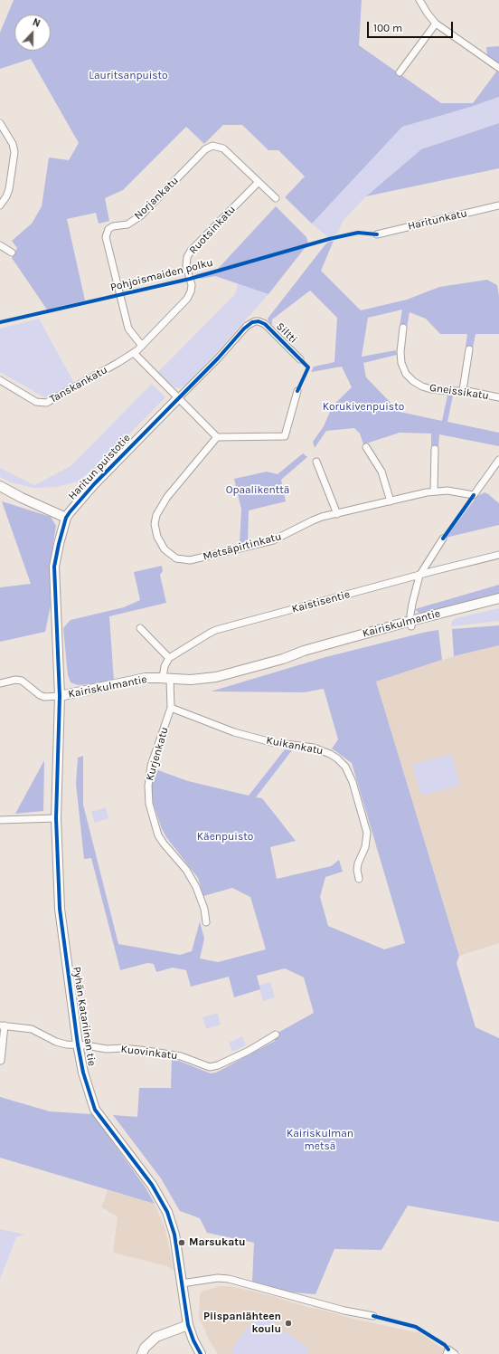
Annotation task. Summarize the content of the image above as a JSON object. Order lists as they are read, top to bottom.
{
  "streets": {
    "street": [
      "Norjankatu",
      "Haritunkatu",
      "Ruotsinkatu",
      "Siltti",
      "Tanskankatu",
      "Gneissikatu",
      "Haritun puistotie",
      "Metsäpirtinkatu",
      "Kaistisentie",
      "Kairiskulmantie",
      "Kuikankatu",
      "Kurjenkatu",
      "Pyhän Katariinan tie",
      "Kuovinkatu"
    ],
    "cycle path": ["Pohjoismaiden polku"]
  },
  "crossings": [
    ["Norjankatu", "Ruotsinkatu"],
    ["Norjankatu", "Tanskankatu"],
    ["Norjankatu", "Haritun puistotie"],
    ["Norjankatu", "Metsäpirtinkatu"],
    ["Ruotsinkatu", "Tanskankatu"],
    ["Siltti", "Haritun puistotie"],
    ["Haritun puistotie", "Kairiskulmantie"],
    ["Haritun puistotie", "Pyhän Katariinan tie"],
    ["Kairiskulmantie", "Kurjenkatu"],
    ["Kairiskulmantie", "Pyhän Katariinan tie"],
    ["Kuikankatu", "Kurjenkatu"],
    ["Pyhän Katariinan tie", "Kuovinkatu"]
  ],
  "parks": [
    "Lauritsanpuisto",
    "Korukivenpuisto",
    "Opaalikenttä",
    "Käenpuisto",
    "Kairiskulman metsä"
  ],
  "places": ["Marsukatu", "Piispanlähteen koulu"],
  "scale_bar": "100 m",
  "north": "top"
}
